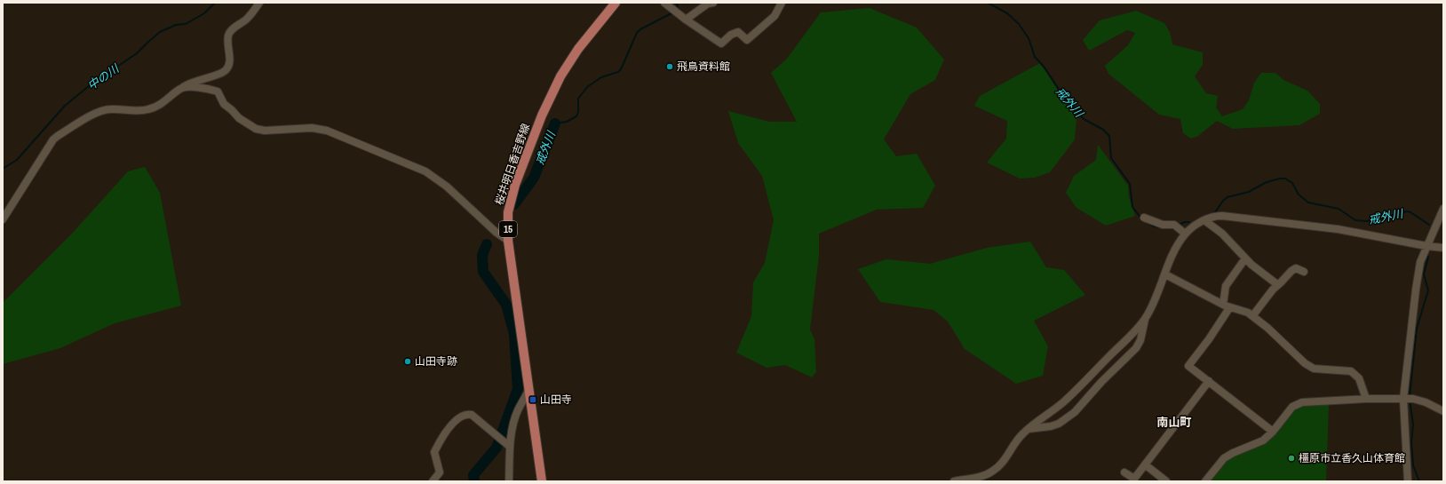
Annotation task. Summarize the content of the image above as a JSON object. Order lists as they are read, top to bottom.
{
  "streets": {
    "main road": ["桜井明日香吉野線", "15"]
  },
  "districts": ["南山町"],
  "water": ["中の川", "戒外川"],
  "places": {
    "other": ["飛鳥資料館", "山田寺跡", "橿原市立香久山体育館"],
    "transit": ["山田寺"]
  }
}
